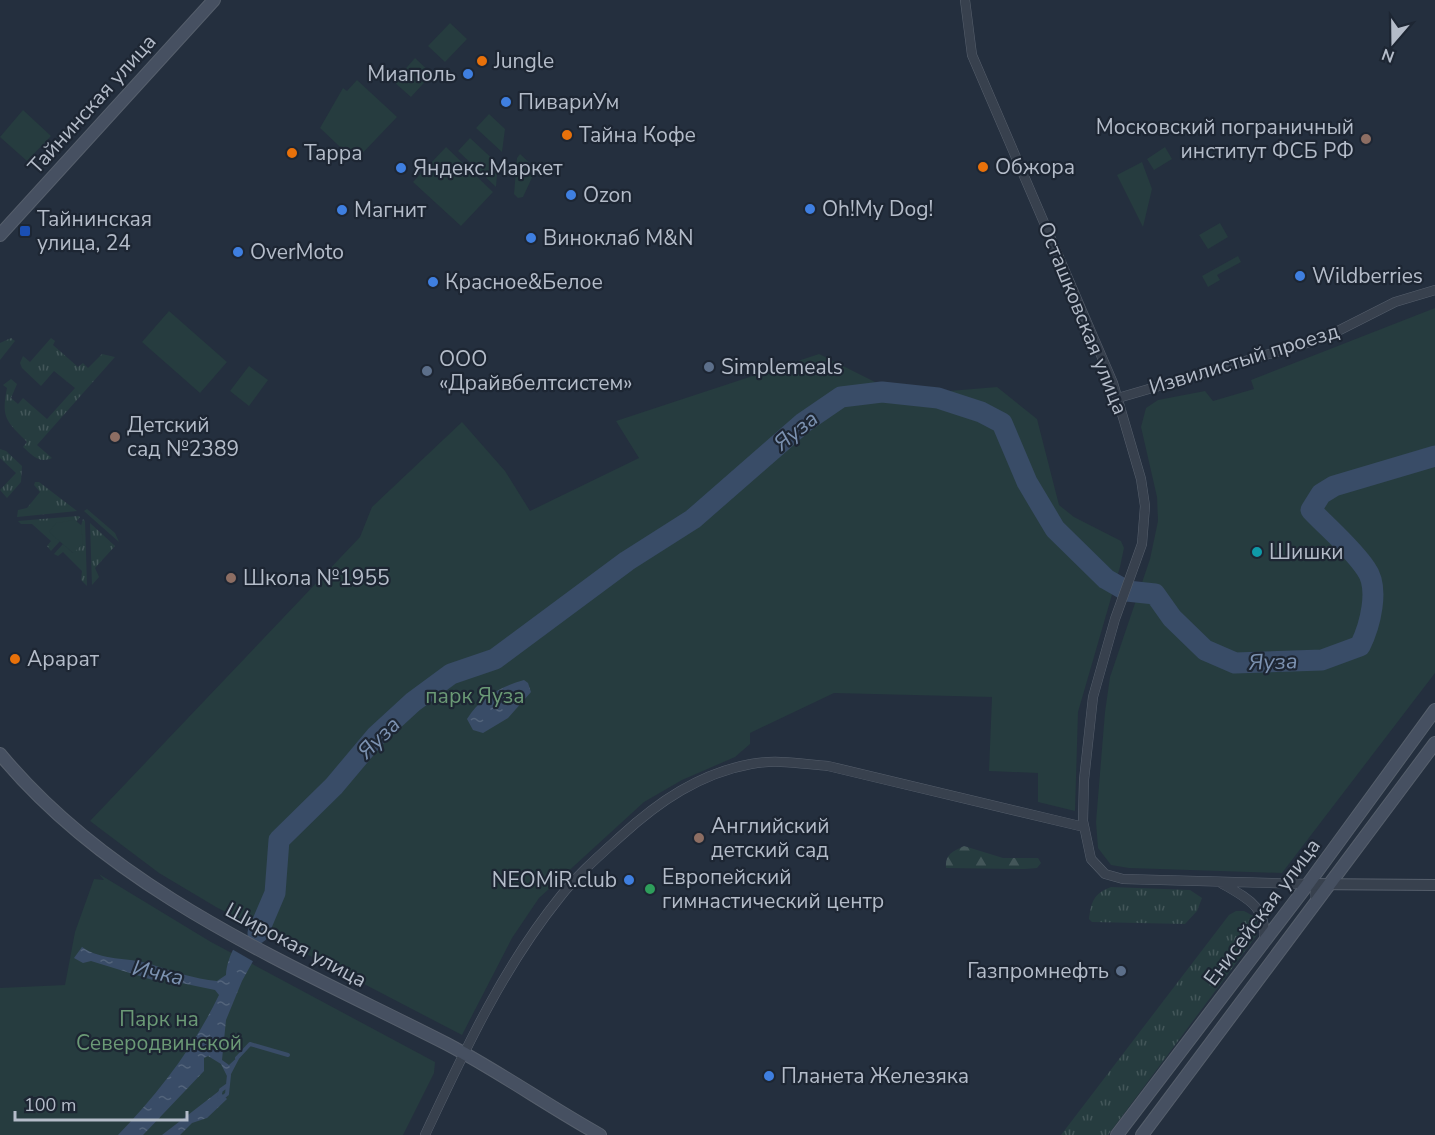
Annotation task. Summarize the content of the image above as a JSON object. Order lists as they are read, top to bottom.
{
  "streets": {
    "main road": ["Тайнинская улица", "Енисейская улица", "Широкая улица"],
    "street": ["Осташковская улица", "Извилистый проезд"]
  },
  "crossings": [
    ["Осташковская улица", "Извилистый проезд"],
    ["Осташковская улица", "Енисейская улица"]
  ],
  "water": ["Яуза", "Ичка"],
  "parks": ["парк Яуза", "Парк на Северодвинской"],
  "places": {
    "other": [
      "Jungle",
      "Миаполь",
      "ПивариУм",
      "Тайна Кофе",
      "Московский пограничный институт ФСБ РФ",
      "Тарра",
      "Обжора",
      "Яндекс.Маркет",
      "Ozon",
      "Oh!My Dog!",
      "Магнит",
      "Виноклаб М&N",
      "OverMoto",
      "Wildberries",
      "Красное&Белое",
      "Simplemeals",
      "ООО «Драйвбелтсистем»",
      "Детский сад №2389",
      "Шишки",
      "Школа №1955",
      "Арарат",
      "Английский детский сад",
      "NEOMiR.club",
      "Европейский гимнастический центр",
      "Газпромнефть",
      "Планета Железяка"
    ],
    "transit": ["Тайнинская улица, 24"]
  },
  "scale_bar": "100 m",
  "north": "bottom"
}
